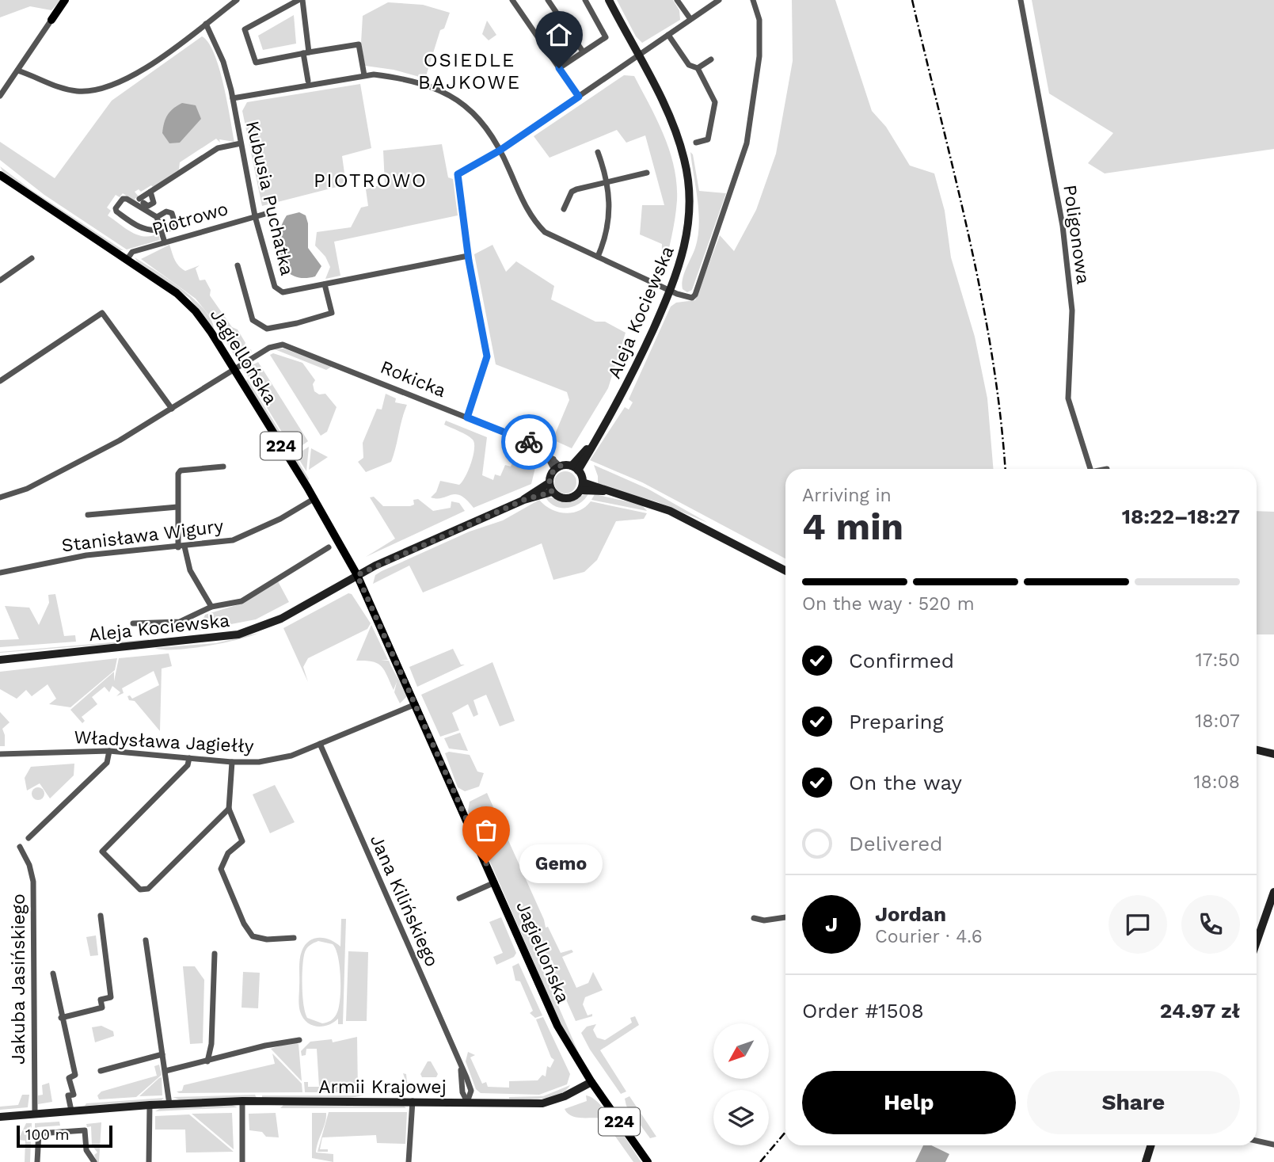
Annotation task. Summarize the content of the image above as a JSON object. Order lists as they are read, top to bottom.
{
  "streets": {
    "main road": ["Jagiellońska", "224"],
    "street": [
      "Kubusia Puchatka",
      "Piotrowo",
      "Poligonowa",
      "Aleja Kociewska",
      "Rokicka",
      "Stanisława Wigury",
      "Władysława Jagiełły",
      "Jana Kilińskiego",
      "Jakuba Jasińskiego",
      "Armii Krajowej"
    ]
  },
  "crossings": [
    ["Kubusia Puchatka", "Piotrowo"],
    ["Piotrowo", "Jagiellońska"],
    ["Aleja Kociewska", "Jagiellońska"],
    ["Aleja Kociewska", "Rokicka"],
    ["Jagiellońska", "Rokicka"],
    ["Jagiellońska", "Stanisława Wigury"],
    ["Jagiellońska", "Władysława Jagiełły"],
    ["Jagiellońska", "Armii Krajowej"],
    ["Władysława Jagiełły", "Jana Kilińskiego"],
    ["Jana Kilińskiego", "Armii Krajowej"],
    ["Jakuba Jasińskiego", "Armii Krajowej"]
  ],
  "districts": ["OSIEDLE BAJKOWE", "PIOTROWO"],
  "places": ["Gemo"],
  "scale_bar": "100 m",
  "north": "bottom left",
  "page": {
    "heading": ["4 min", "Arriving in", "18:22–18:27"],
    "panel": [
      "Jordan",
      "Courier · 4.6",
      "Order #1508",
      "24.97 zł"
    ],
    "bar": "On the way · 520 m",
    "list": [
      ["Confirmed", "17:50"],
      ["Preparing", "18:07"],
      ["On the way", "18:08"],
      "Delivered"
    ],
    "bubble": "Gemo",
    "round": "J",
    "buttons": ["Help", "Share"],
    "scale": "100 m"
  }
}
